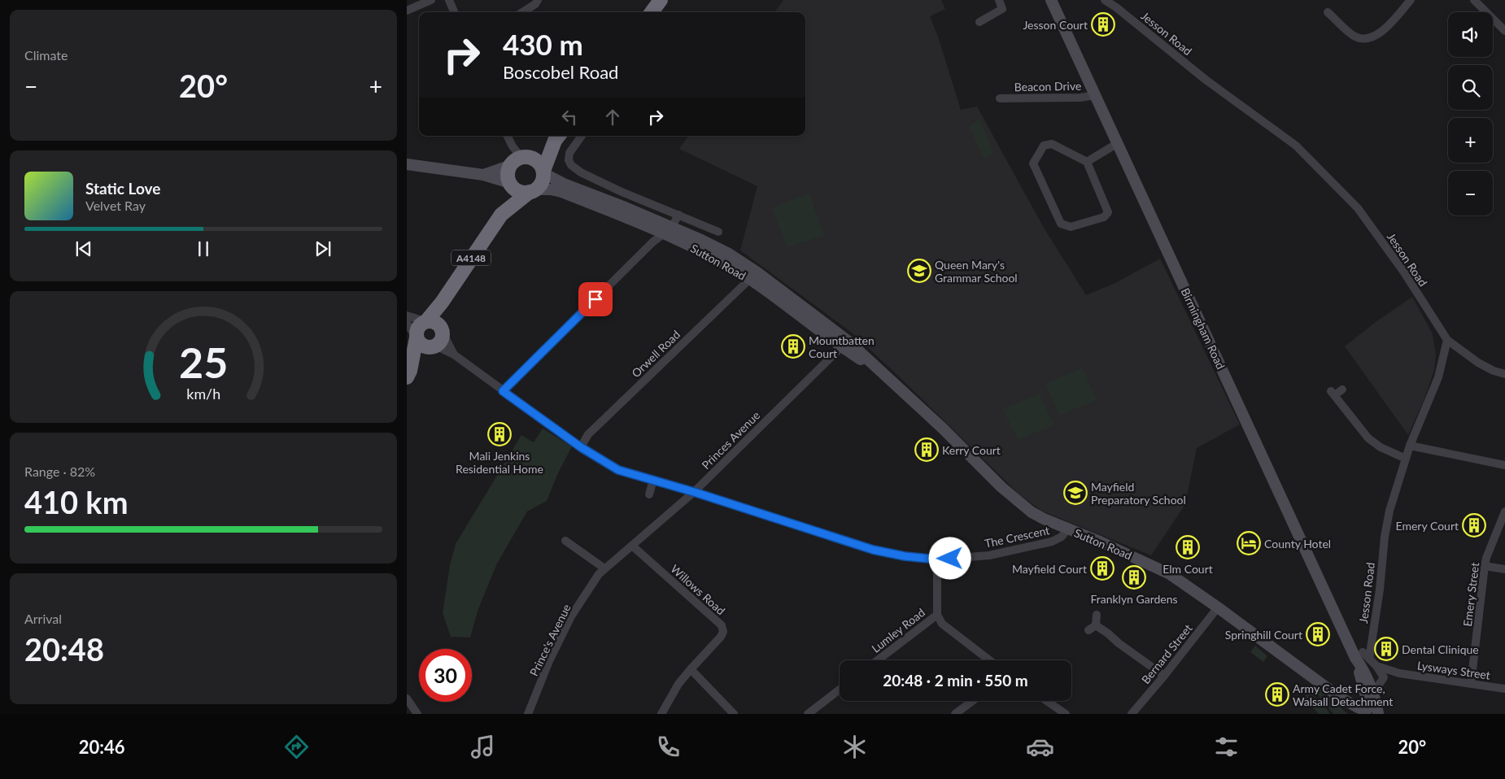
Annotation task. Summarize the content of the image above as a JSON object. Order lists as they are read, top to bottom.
{
  "streets": {
    "highway": ["A4148"],
    "street": [
      "Jesson Road",
      "Beacon Drive",
      "Sutton Road",
      "Birmingham Road",
      "Orwell Road",
      "Princes Avenue",
      "The Crescent",
      "Willows Road",
      "Emery Street",
      "Lumley Road",
      "Prince's Avenue",
      "Bernard Street",
      "Lysways Street"
    ]
  },
  "crossings": [
    ["Jesson Road", "Birmingham Road"],
    ["Jesson Road", "Lysways Street"],
    ["Beacon Drive", "Birmingham Road"],
    ["A4148", "Sutton Road"],
    ["Sutton Road", "Birmingham Road"],
    ["Sutton Road", "Orwell Road"],
    ["Sutton Road", "Princes Avenue"],
    ["Sutton Road", "The Crescent"],
    ["Sutton Road", "Bernard Street"],
    ["Birmingham Road", "Lysways Street"],
    ["Orwell Road", "The Crescent"],
    ["Princes Avenue", "The Crescent"],
    ["Princes Avenue", "Willows Road"],
    ["Princes Avenue", "Prince's Avenue"],
    ["The Crescent", "Lumley Road"],
    ["Willows Road", "Prince's Avenue"],
    ["Emery Street", "Lysways Street"]
  ],
  "places": {
    "building": [
      "Jesson Court",
      "Mountbatten Court",
      "Mali Jenkins Residential Home",
      "Kerry Court",
      "Emery Court",
      "Elm Court",
      "Mayfield Court",
      "Franklyn Gardens",
      "Springhill Court",
      "Dental Clinique",
      "Army Cadet Force, Walsall Detachment"
    ],
    "school or university": ["Queen Mary's Grammar School", "Mayfield Preparatory School"],
    "hotel": ["County Hotel"]
  },
  "page": {
    "tile": [
      "Climate",
      ["Range · 82%", "410 km"],
      ["Arrival", "20:48"]
    ],
    "map_buttons": ["+", "−"],
    "turn": ["430 m", "Boscobel Road"],
    "heat": ["−", "20°", "+"],
    "song": ["Static Love", "Velvet Ray"],
    "limit": "30",
    "trip": "20:48 · 2 min · 550 m",
    "tabs": ["20:46", "20°"],
    "gauge": ["25", "km/h"]
  }
}
